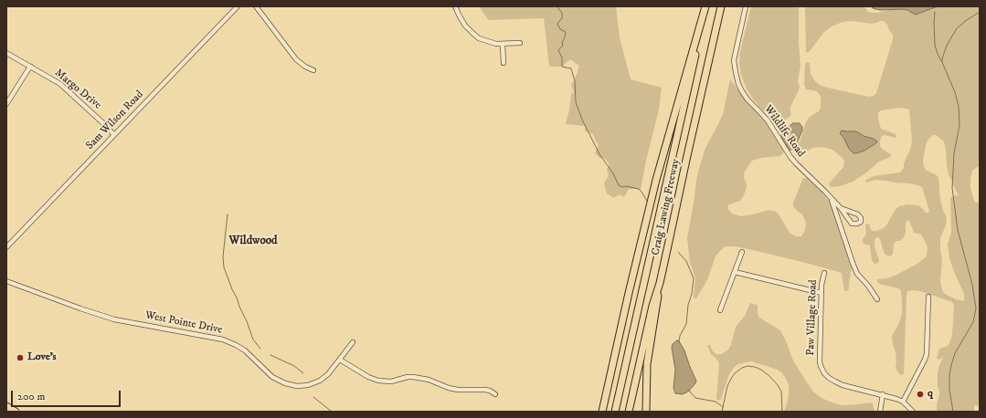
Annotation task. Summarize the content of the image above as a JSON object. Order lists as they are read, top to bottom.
{
  "streets": {
    "highway": ["Craig Lawing Freeway"],
    "street": [
      "Margo Drive",
      "Sam Wilson Road",
      "Wildlife Road",
      "Paw Village Road",
      "West Pointe Drive"
    ]
  },
  "crossings": [
    ["Margo Drive", "Sam Wilson Road"]
  ],
  "districts": ["Wildwood"],
  "places": ["Love's", "q"],
  "scale_bar": "200 m"
}
